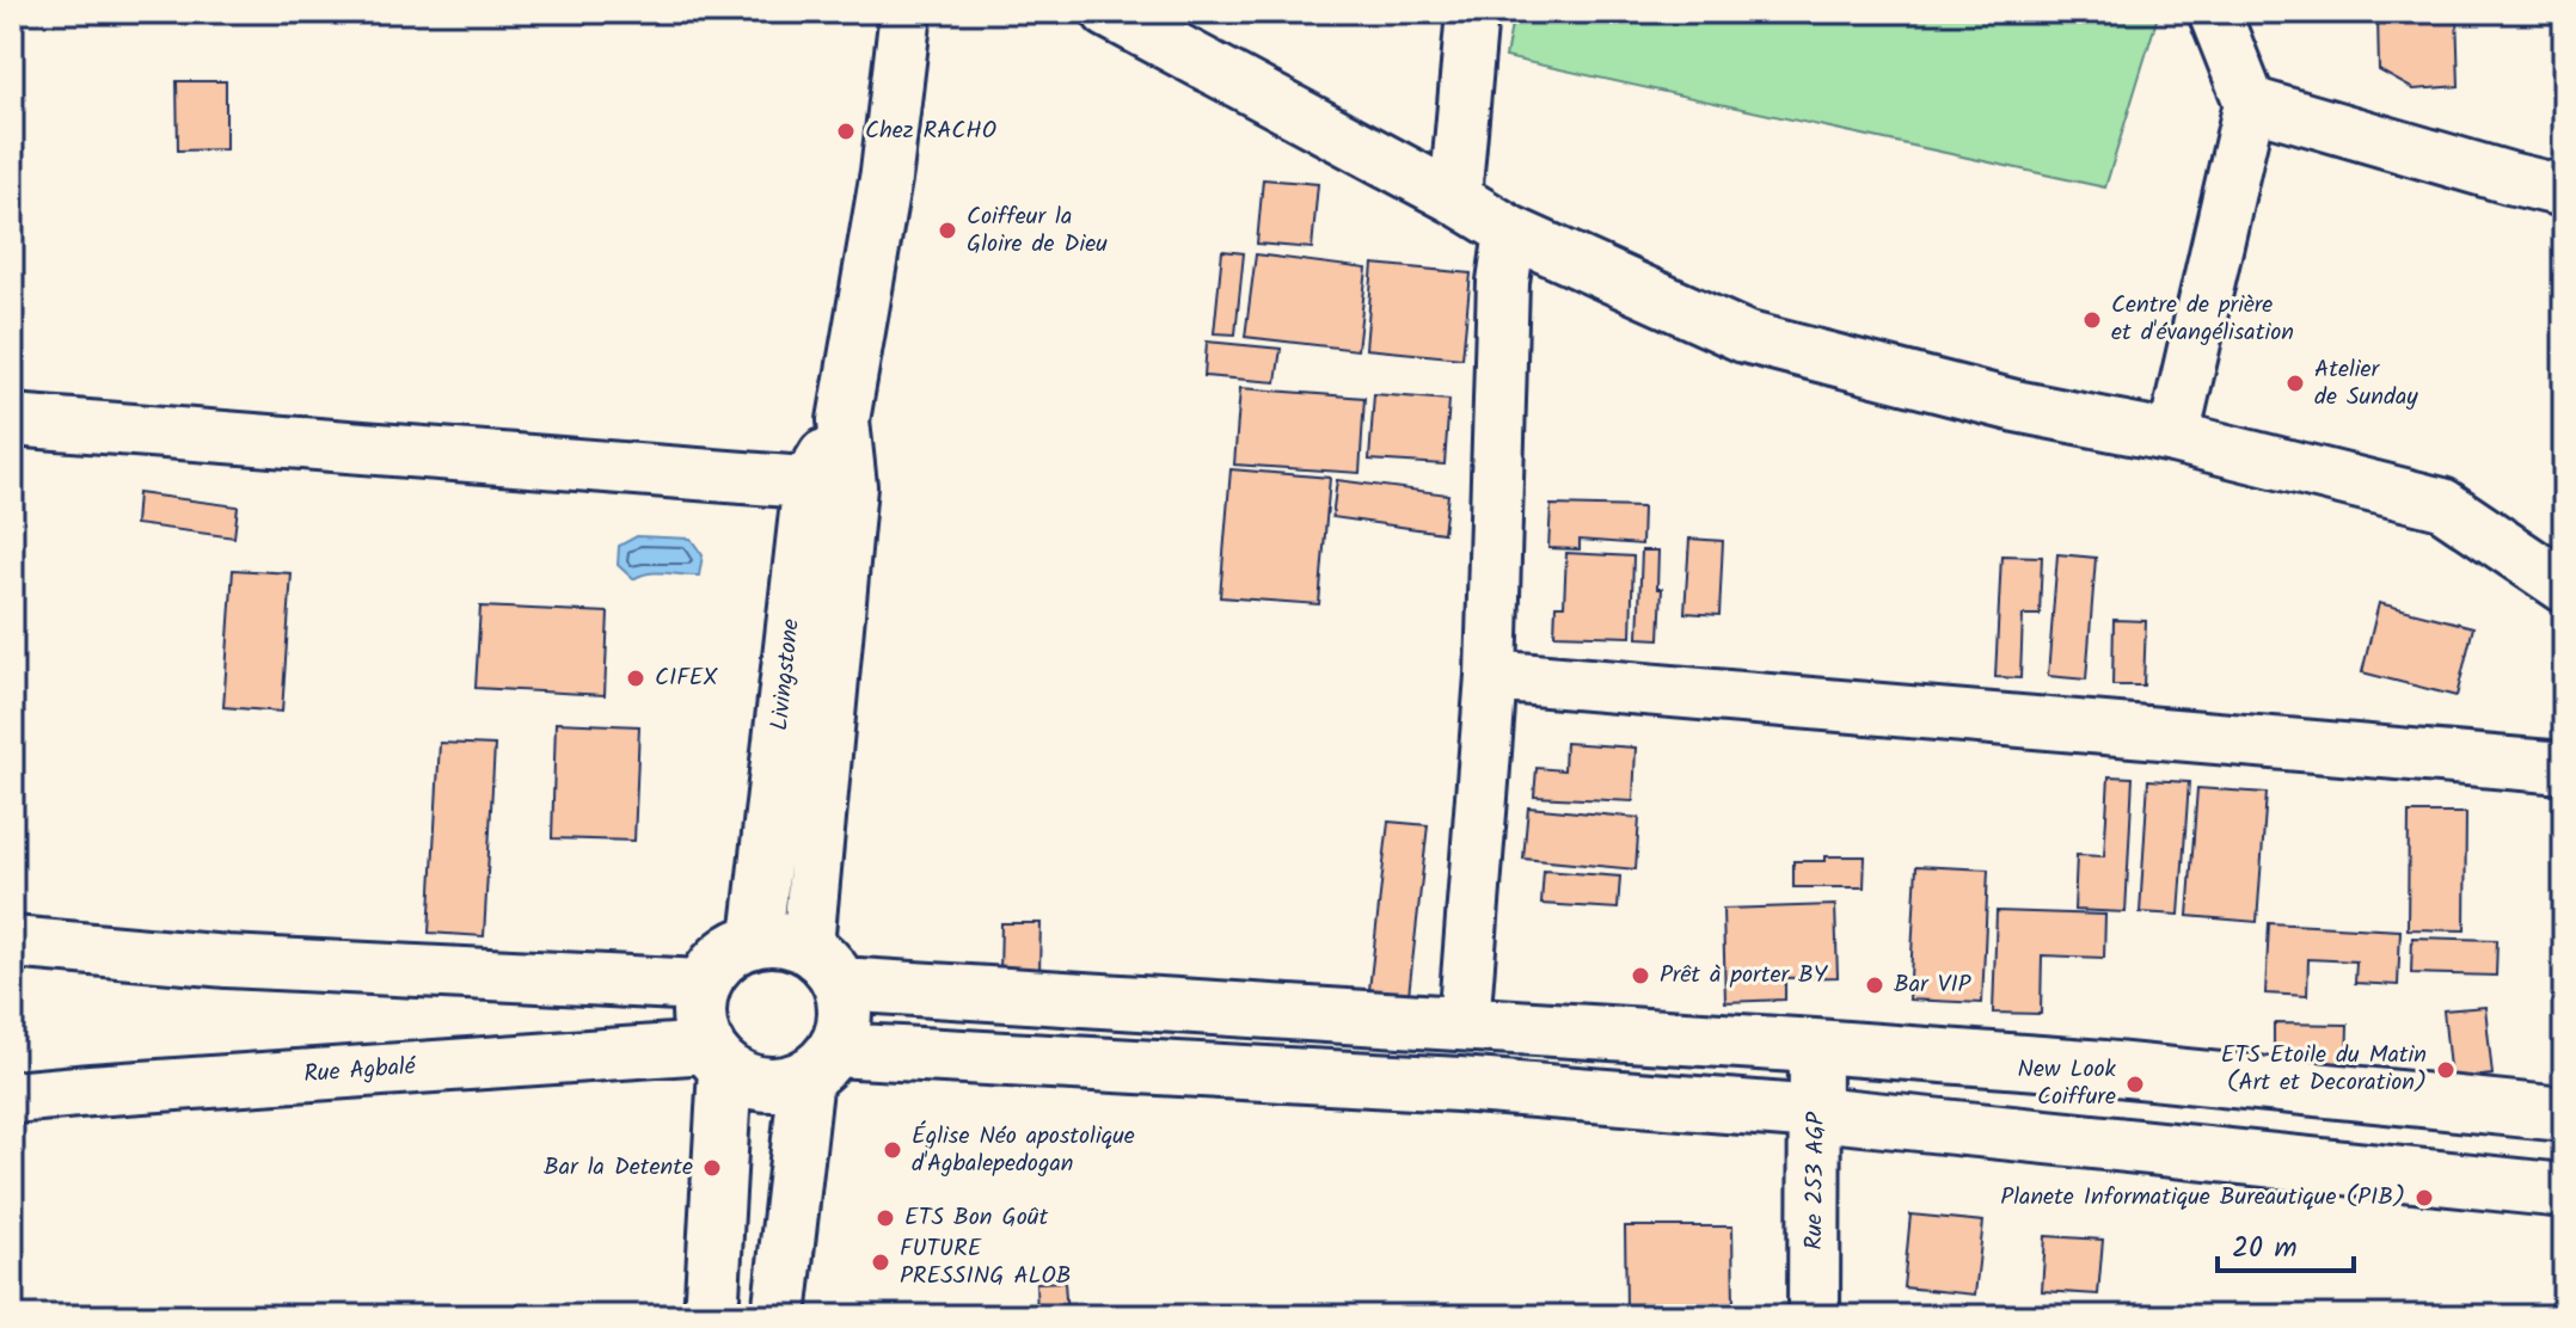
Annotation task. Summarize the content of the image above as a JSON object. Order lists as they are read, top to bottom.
{
  "streets": {
    "street": ["Livingstone", "Rue Agbalé", "Rue 253 AGP"]
  },
  "crossings": [
    ["Livingstone", "Rue Agbalé"]
  ],
  "places": [
    "Chez RACHO",
    "Coiffeur la Gloire de Dieu",
    "Centre de prière et d'évangélisation",
    "Atelier de Sunday",
    "CIFEX",
    "Prêt à porter BY",
    "Bar VIP",
    "ETS Etoile du Matin (Art et Decoration)",
    "New Look Coiffure",
    "Église Néo apostolique d'Agbalepedogan",
    "Bar la Detente",
    "Planete Informatique Bureautique (PIB)",
    "ETS Bon Goût",
    "FUTURE PRESSING ALOB"
  ],
  "scale_bar": "20 m"
}
